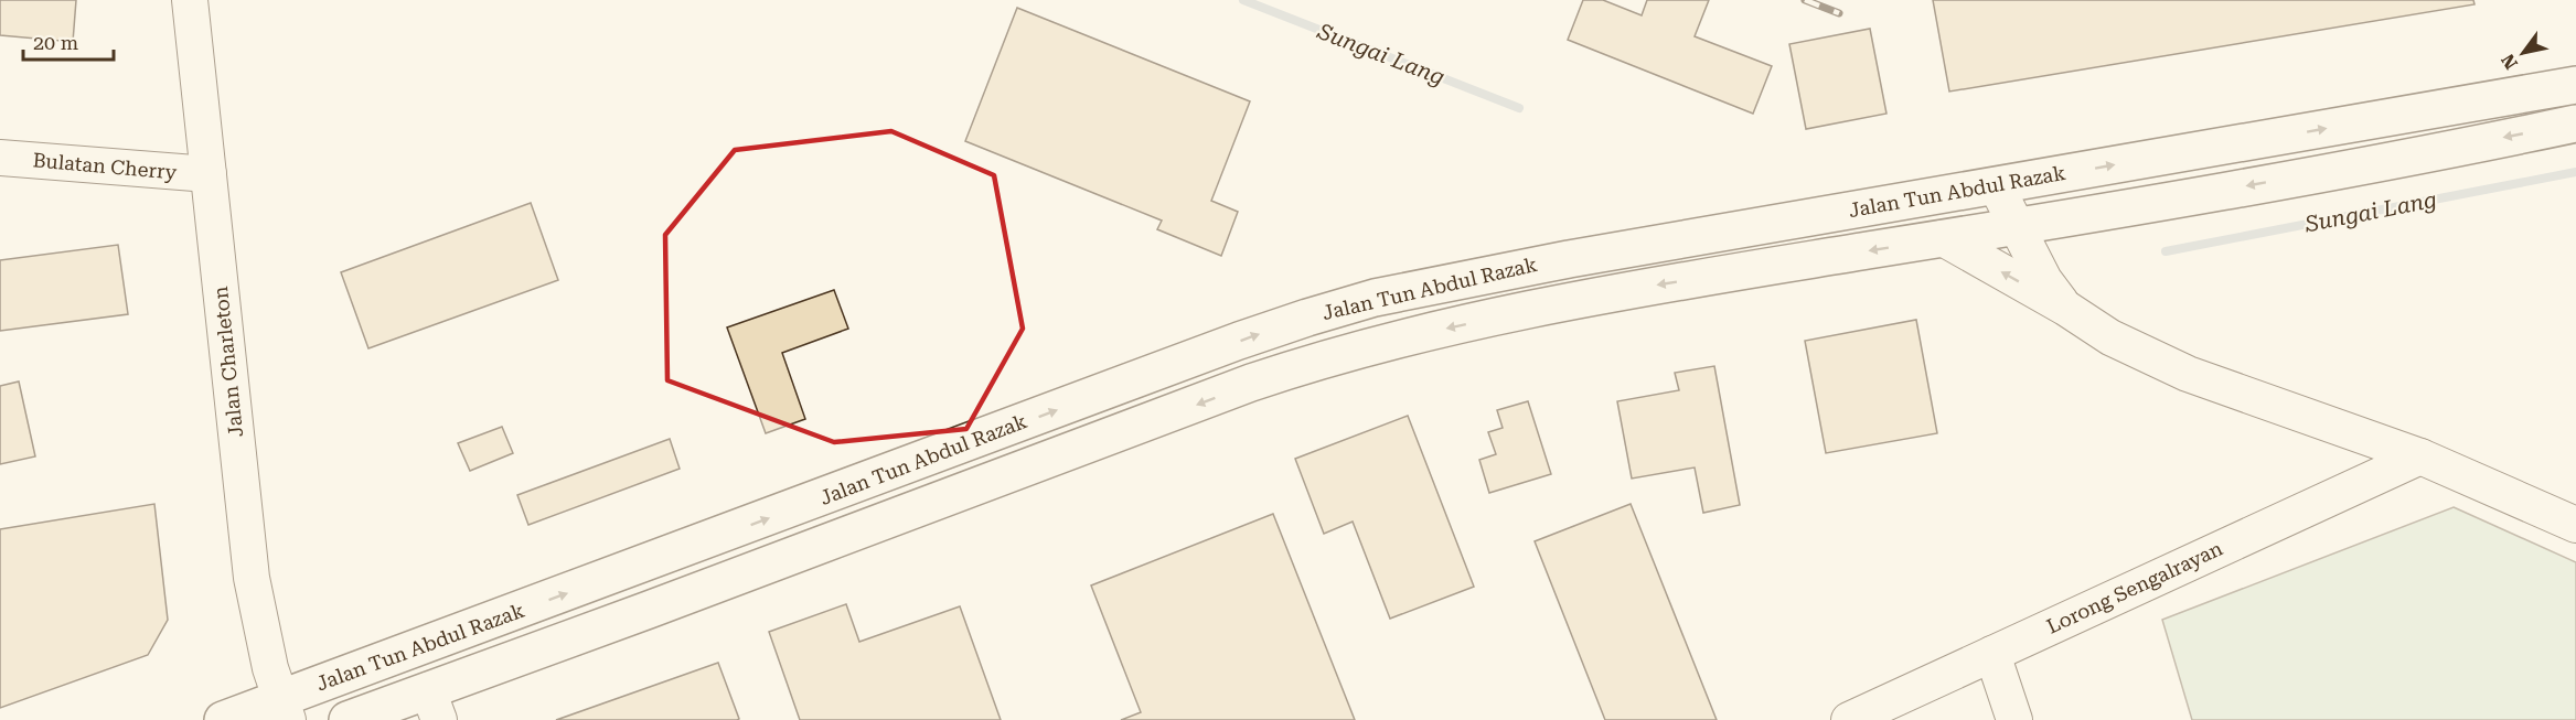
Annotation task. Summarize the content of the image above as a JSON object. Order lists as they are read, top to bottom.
{
  "streets": {
    "main road": ["Jalan Tun Abdul Razak"],
    "street": ["Bulatan Cherry", "Jalan Charleton", "Lorong Sengalrayan"]
  },
  "crossings": [
    ["Bulatan Cherry", "Jalan Charleton"],
    ["Jalan Tun Abdul Razak", "Jalan Charleton"]
  ],
  "water": ["Sungai Lang"],
  "scale_bar": "20 m",
  "north": "bottom left"
}
